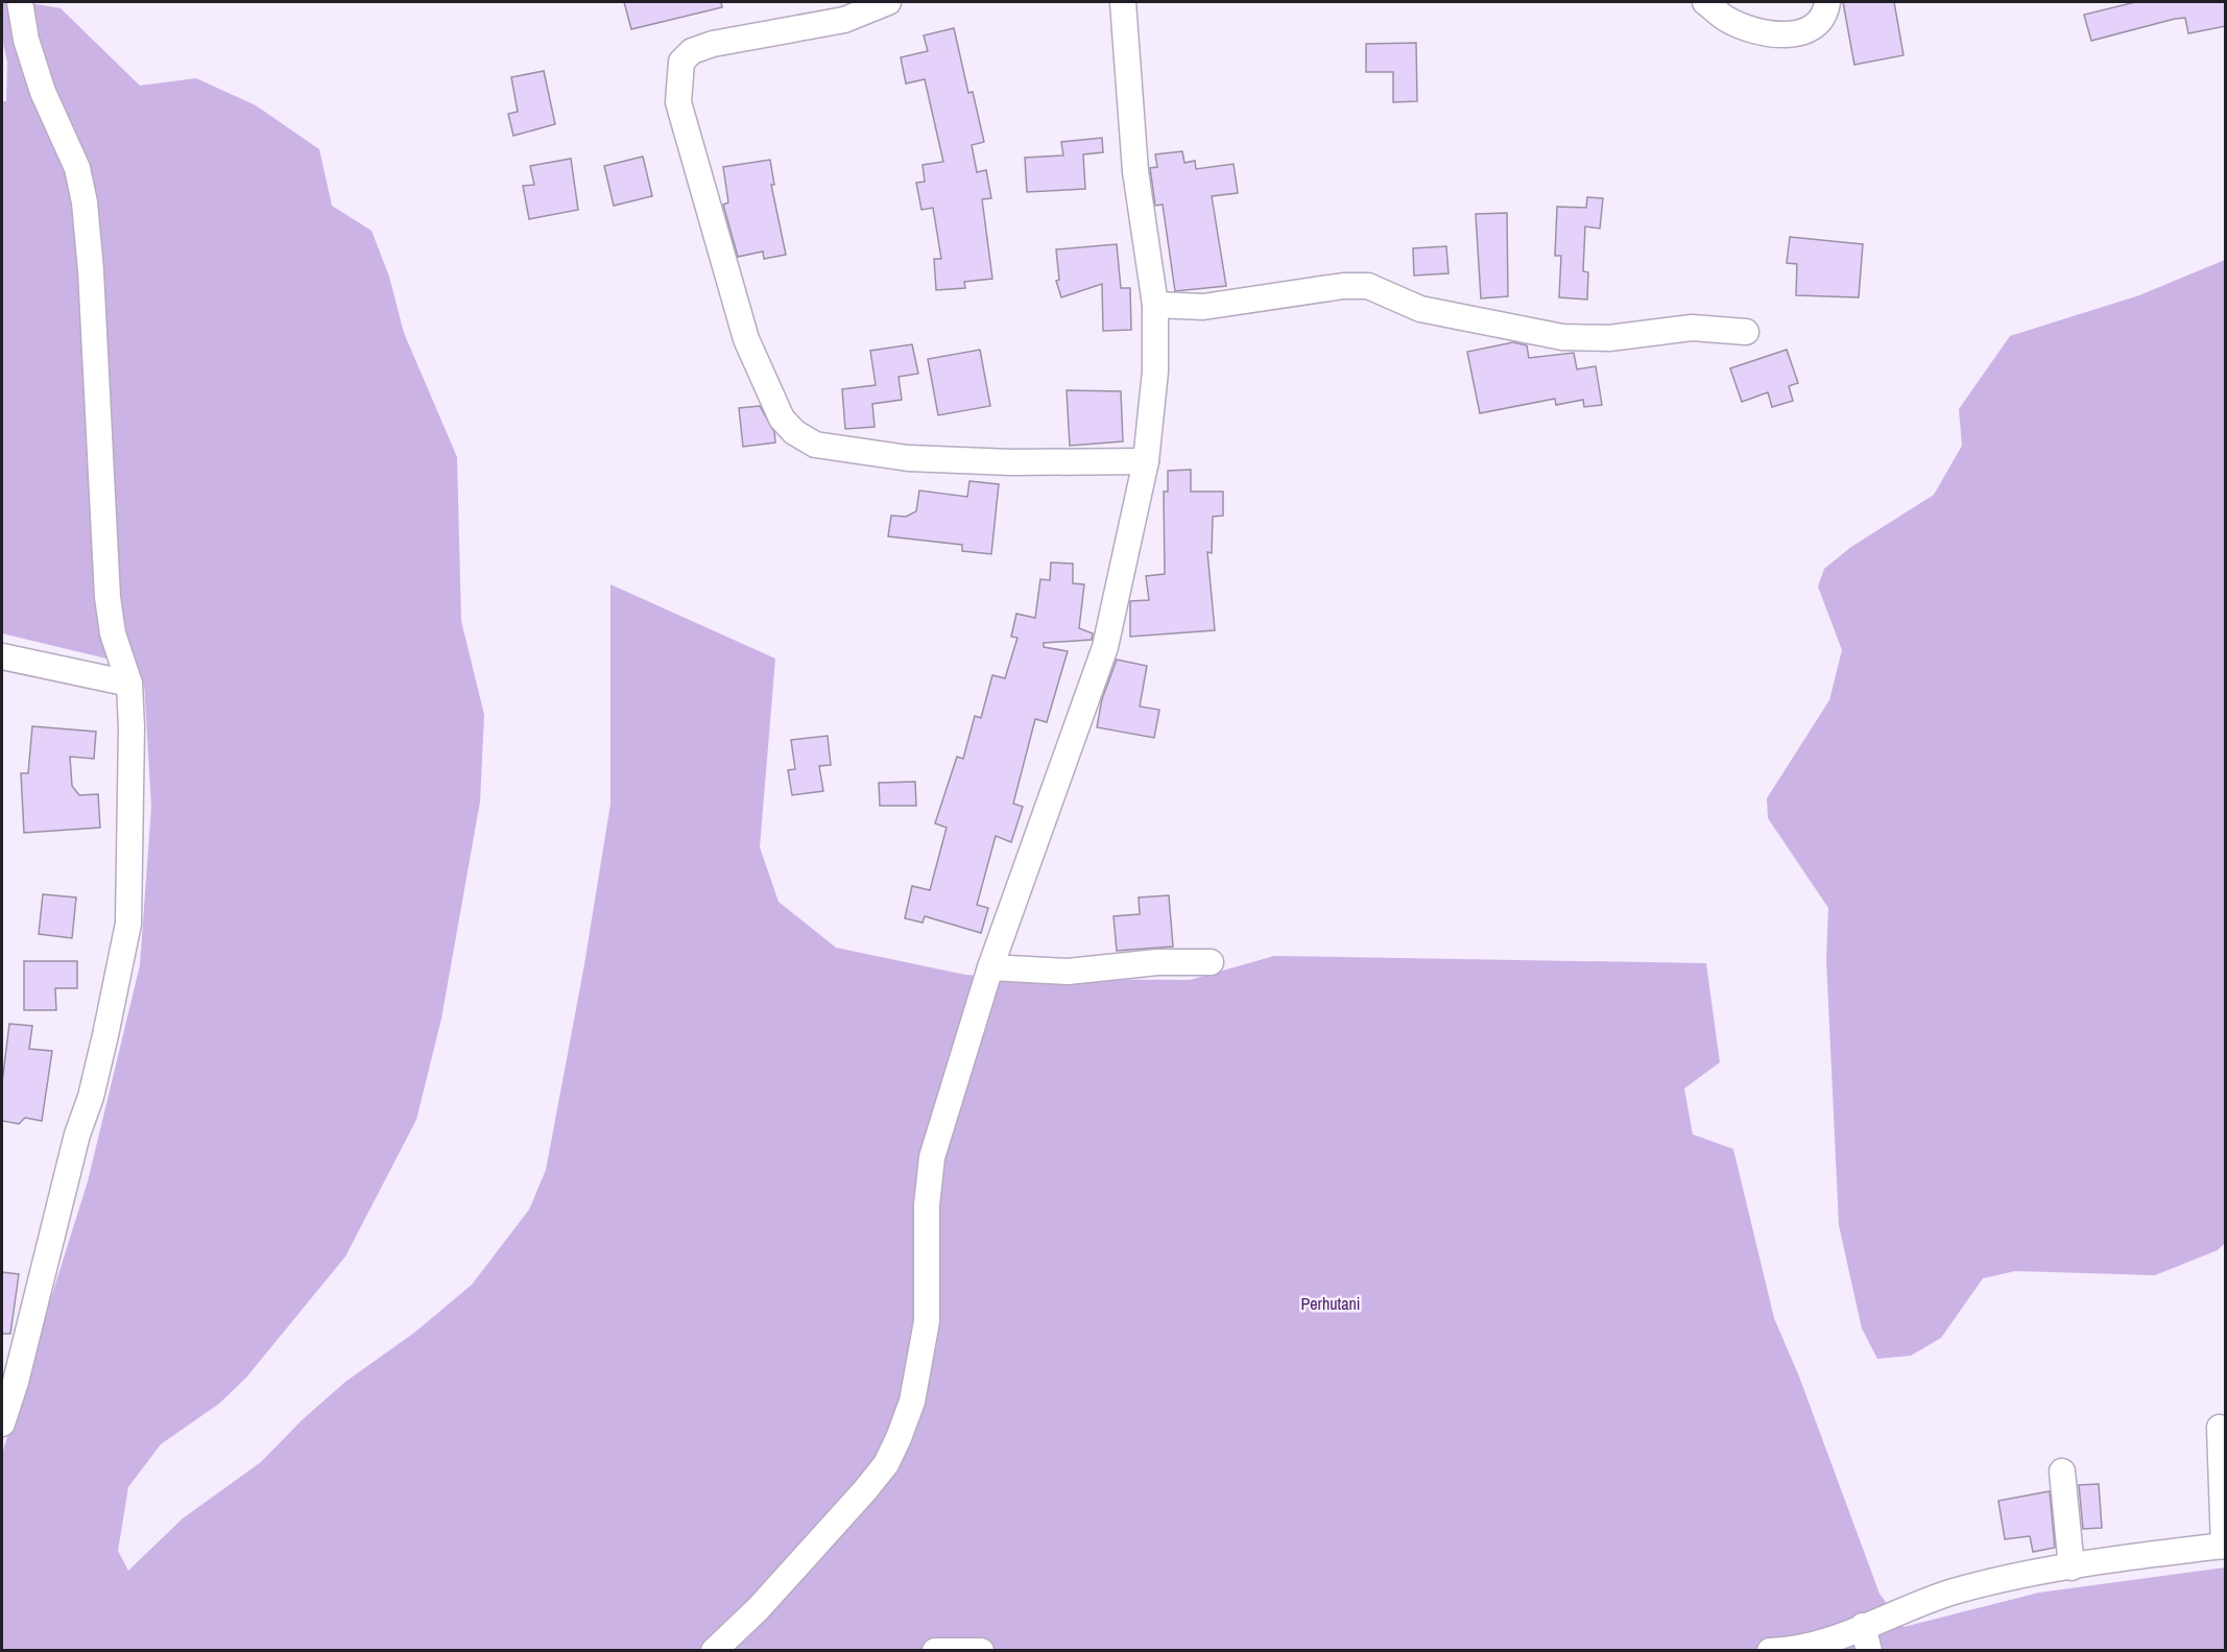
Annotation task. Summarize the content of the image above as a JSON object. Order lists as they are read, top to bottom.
{
  "parks": ["Perhutani"]
}
